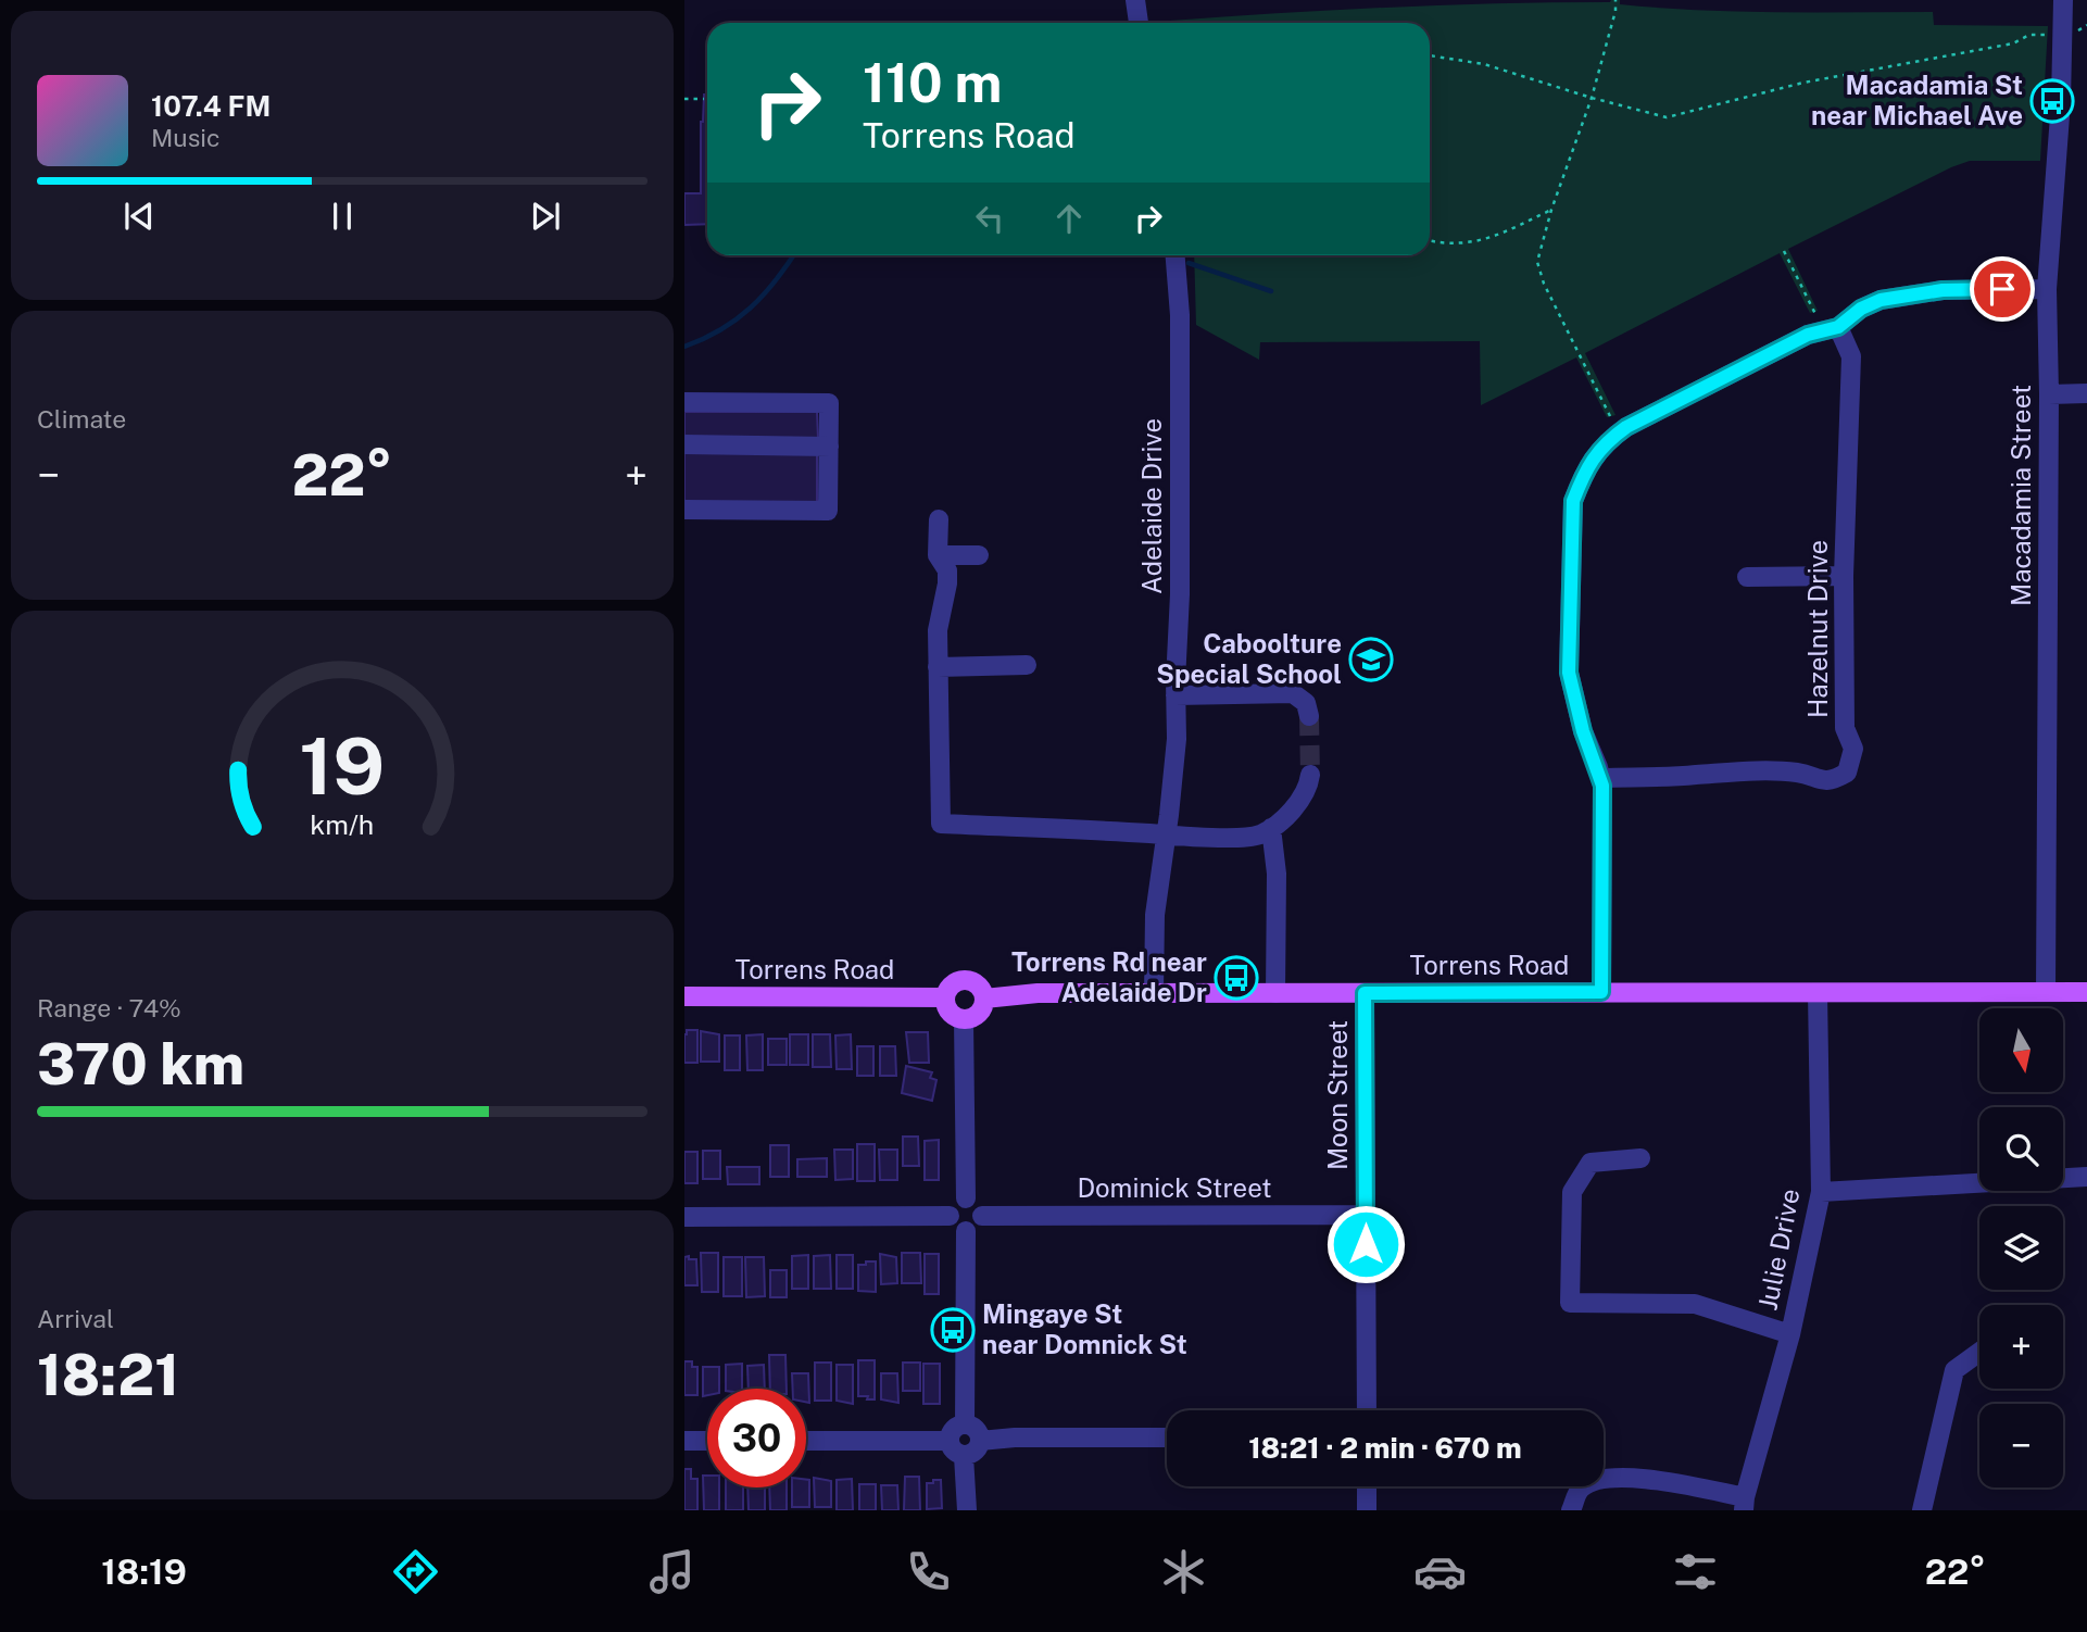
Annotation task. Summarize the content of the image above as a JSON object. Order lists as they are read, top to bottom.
{
  "streets": {
    "main road": ["Torrens Road"],
    "street": [
      "Macadamia Street",
      "Adelaide Drive",
      "Hazelnut Drive",
      "Moon Street",
      "Dominick Street",
      "Julie Drive"
    ]
  },
  "crossings": [
    ["Macadamia Street", "Torrens Road"],
    ["Adelaide Drive", "Torrens Road"],
    ["Torrens Road", "Moon Street"],
    ["Torrens Road", "Julie Drive"],
    ["Moon Street", "Dominick Street"]
  ],
  "places": {
    "bus stop": ["Macadamia St near Michael Ave", "Torrens Rd near Adelaide Dr", "Mingaye St near Domnick St"],
    "school or university": ["Caboolture Special School"]
  },
  "north": "bottom",
  "page": {
    "turn": ["110 m", "Torrens Road"],
    "song": ["107.4 FM", "Music"],
    "tile": [
      "Climate",
      ["Range · 74%", "370 km"],
      ["Arrival", "18:21"]
    ],
    "heat": ["−", "22°", "+"],
    "map_buttons": ["+", "−"],
    "limit": "30",
    "trip": "18:21 · 2 min · 670 m",
    "tabs": ["18:19", "22°"],
    "gauge": ["19", "km/h"]
  }
}
